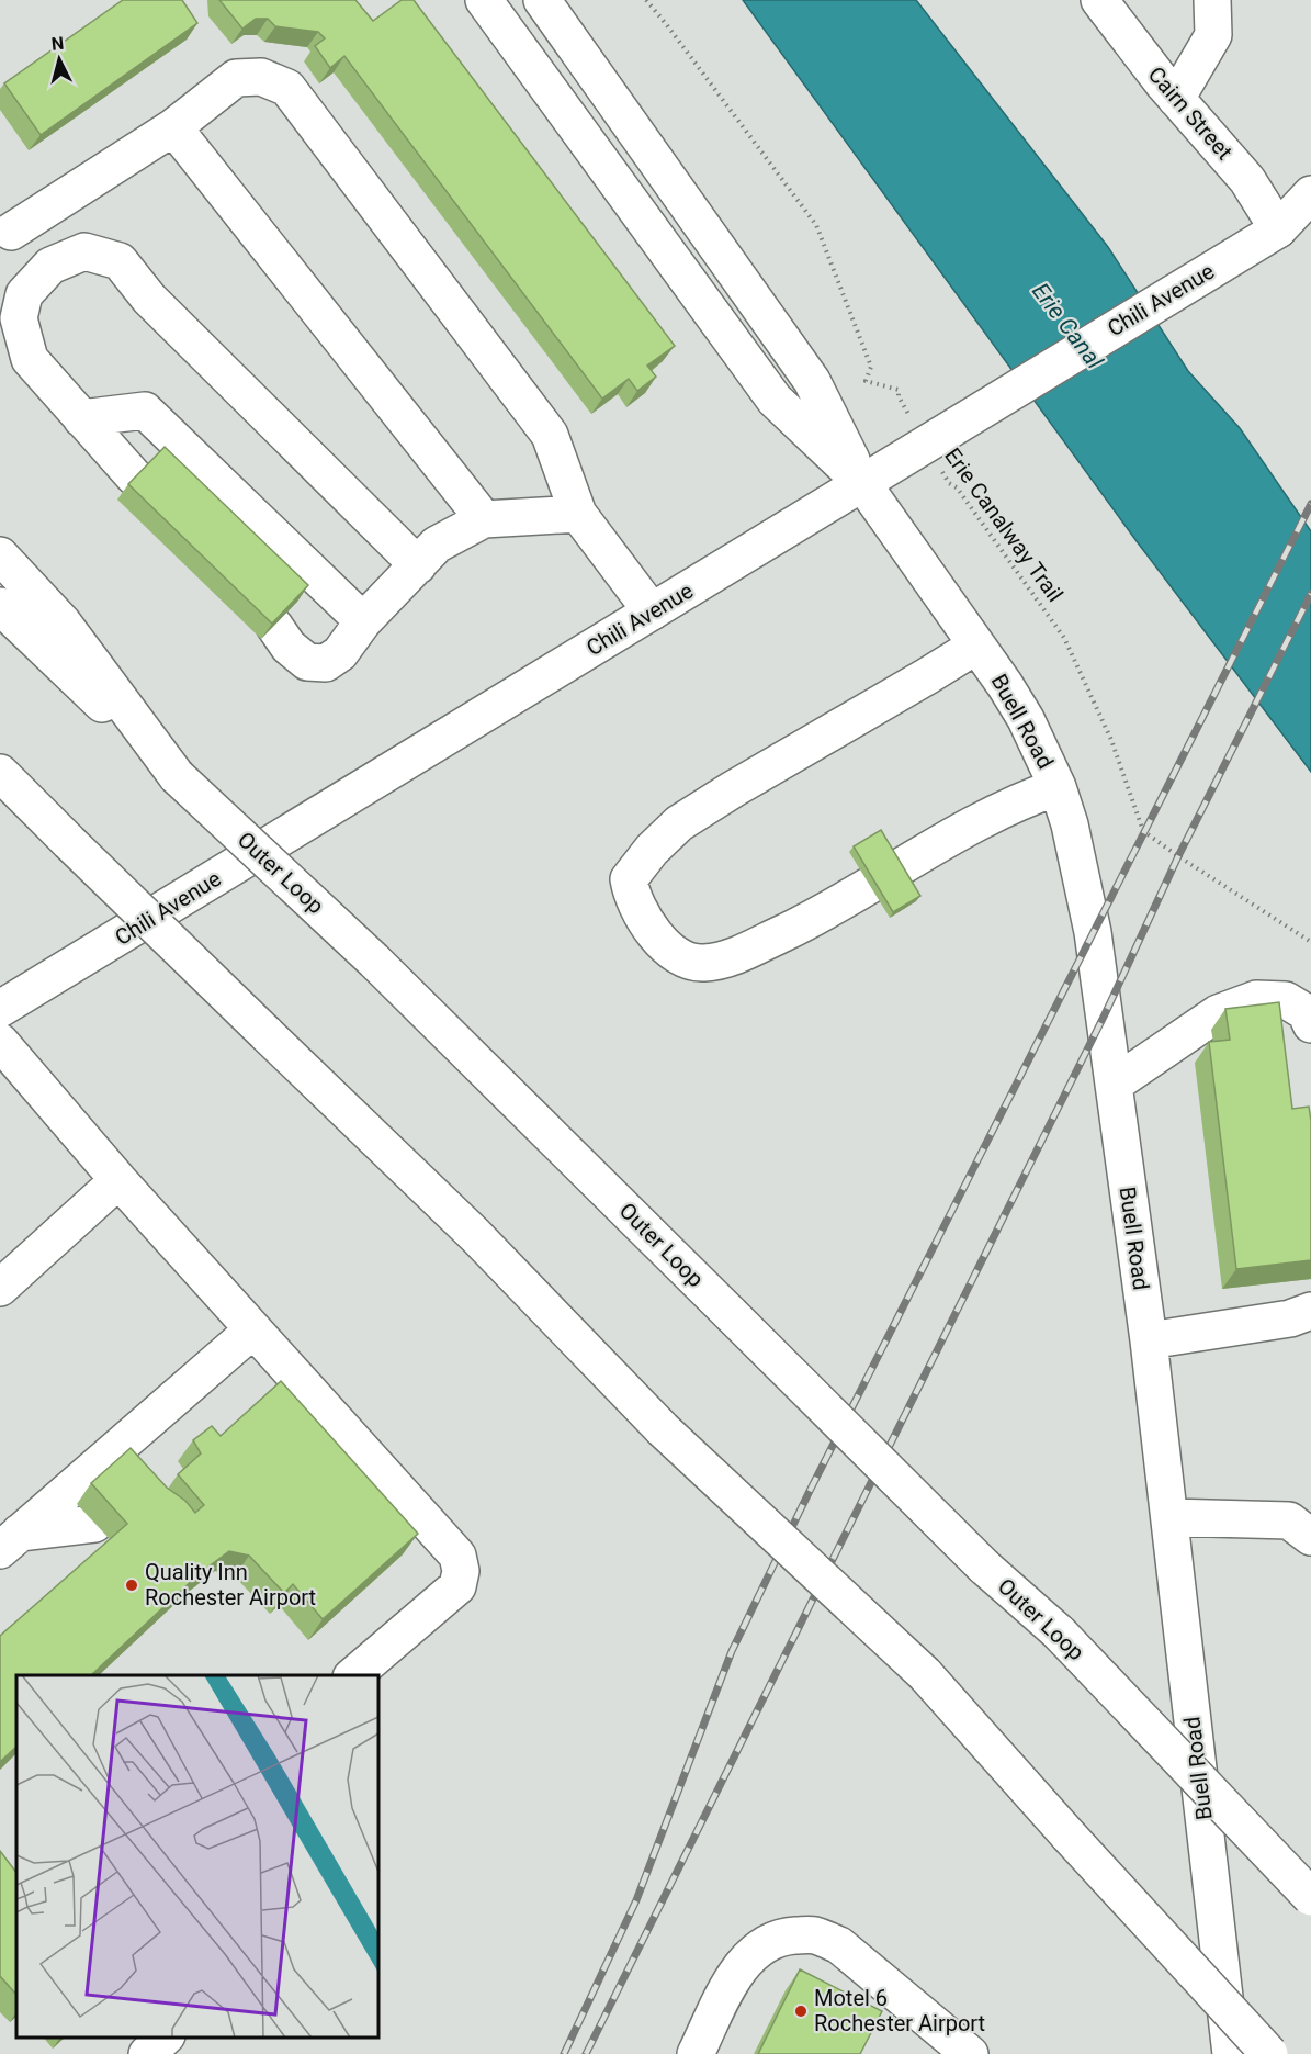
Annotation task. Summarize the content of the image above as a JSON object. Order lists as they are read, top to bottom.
{
  "streets": {
    "main road": [
      "Cairn Street",
      "Chili Avenue",
      "Buell Road",
      "Outer Loop"
    ],
    "path": ["Erie Canalway Trail"]
  },
  "crossings": [
    ["Cairn Street", "Chili Avenue"],
    ["Chili Avenue", "Erie Canalway Trail"],
    ["Chili Avenue", "Buell Road"]
  ],
  "water": ["Erie Canal"],
  "places": ["Quality Inn Rochester Airport", "Motel 6 Rochester Airport"],
  "north": "top"
}
